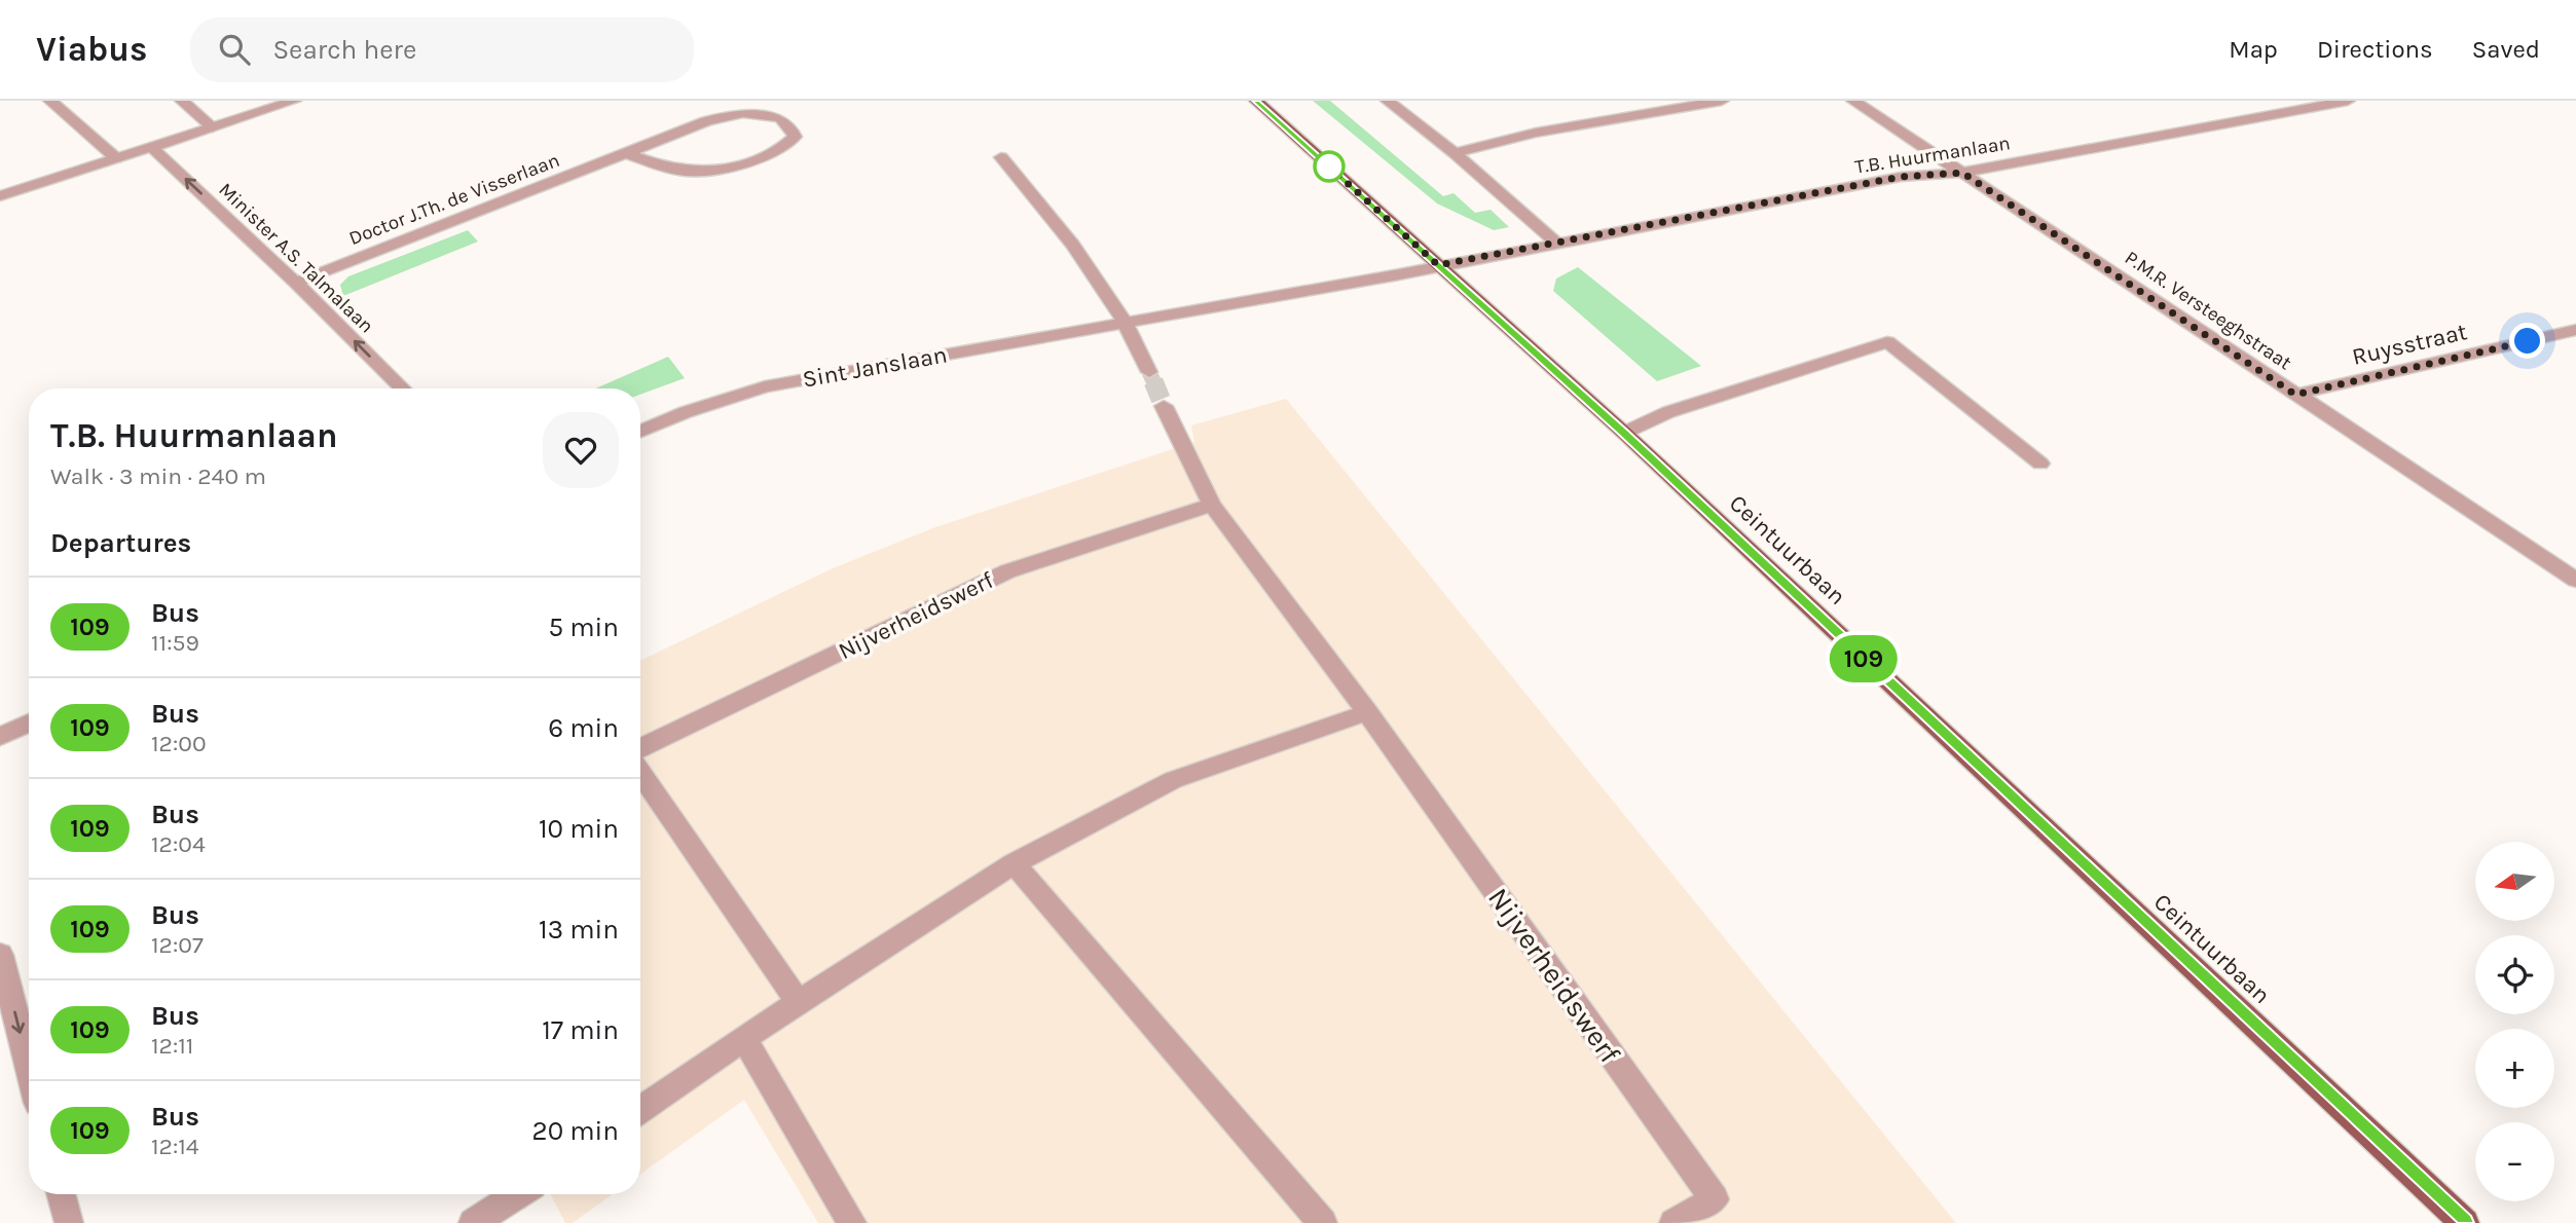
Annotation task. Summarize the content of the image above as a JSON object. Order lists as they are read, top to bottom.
{
  "streets": {
    "main road": ["Ceintuurbaan"],
    "street": [
      "T.B. Huurmanlaan",
      "Doctor J.Th. de Visserlaan",
      "Minister A.S. Talmalaan",
      "P.M.R. Versteeghstraat",
      "Ruysstraat",
      "Sint Janslaan",
      "Nijverheidswerf"
    ]
  },
  "crossings": [
    ["T.B. Huurmanlaan", "P.M.R. Versteeghstraat"],
    ["T.B. Huurmanlaan", "Sint Janslaan"],
    ["T.B. Huurmanlaan", "Ceintuurbaan"],
    ["Doctor J.Th. de Visserlaan", "Minister A.S. Talmalaan"],
    ["P.M.R. Versteeghstraat", "Ruysstraat"],
    ["Sint Janslaan", "Ceintuurbaan"]
  ],
  "one_way": ["Minister A.S. Talmalaan"],
  "lines": ["bus line 109"],
  "north": "left",
  "page": {
    "header": "Viabus",
    "search": "Search here",
    "nav": ["Map", "Directions", "Saved"],
    "on_map": "109",
    "heading": [
      ["T.B. Huurmanlaan", "Walk · 3 min · 240 m"],
      "Departures"
    ],
    "list": [
      {
        "mark": "109",
        "name": "Bus",
        "note": "11:59",
        "value": "5 min"
      },
      {
        "mark": "109",
        "name": "Bus",
        "note": "12:00",
        "value": "6 min"
      },
      {
        "mark": "109",
        "name": "Bus",
        "note": "12:04",
        "value": "10 min"
      },
      {
        "mark": "109",
        "name": "Bus",
        "note": "12:07",
        "value": "13 min"
      },
      {
        "mark": "109",
        "name": "Bus",
        "note": "12:11",
        "value": "17 min"
      },
      {
        "mark": "109",
        "name": "Bus",
        "note": "12:14",
        "value": "20 min"
      }
    ],
    "map_buttons": ["+", "−"]
  }
}
